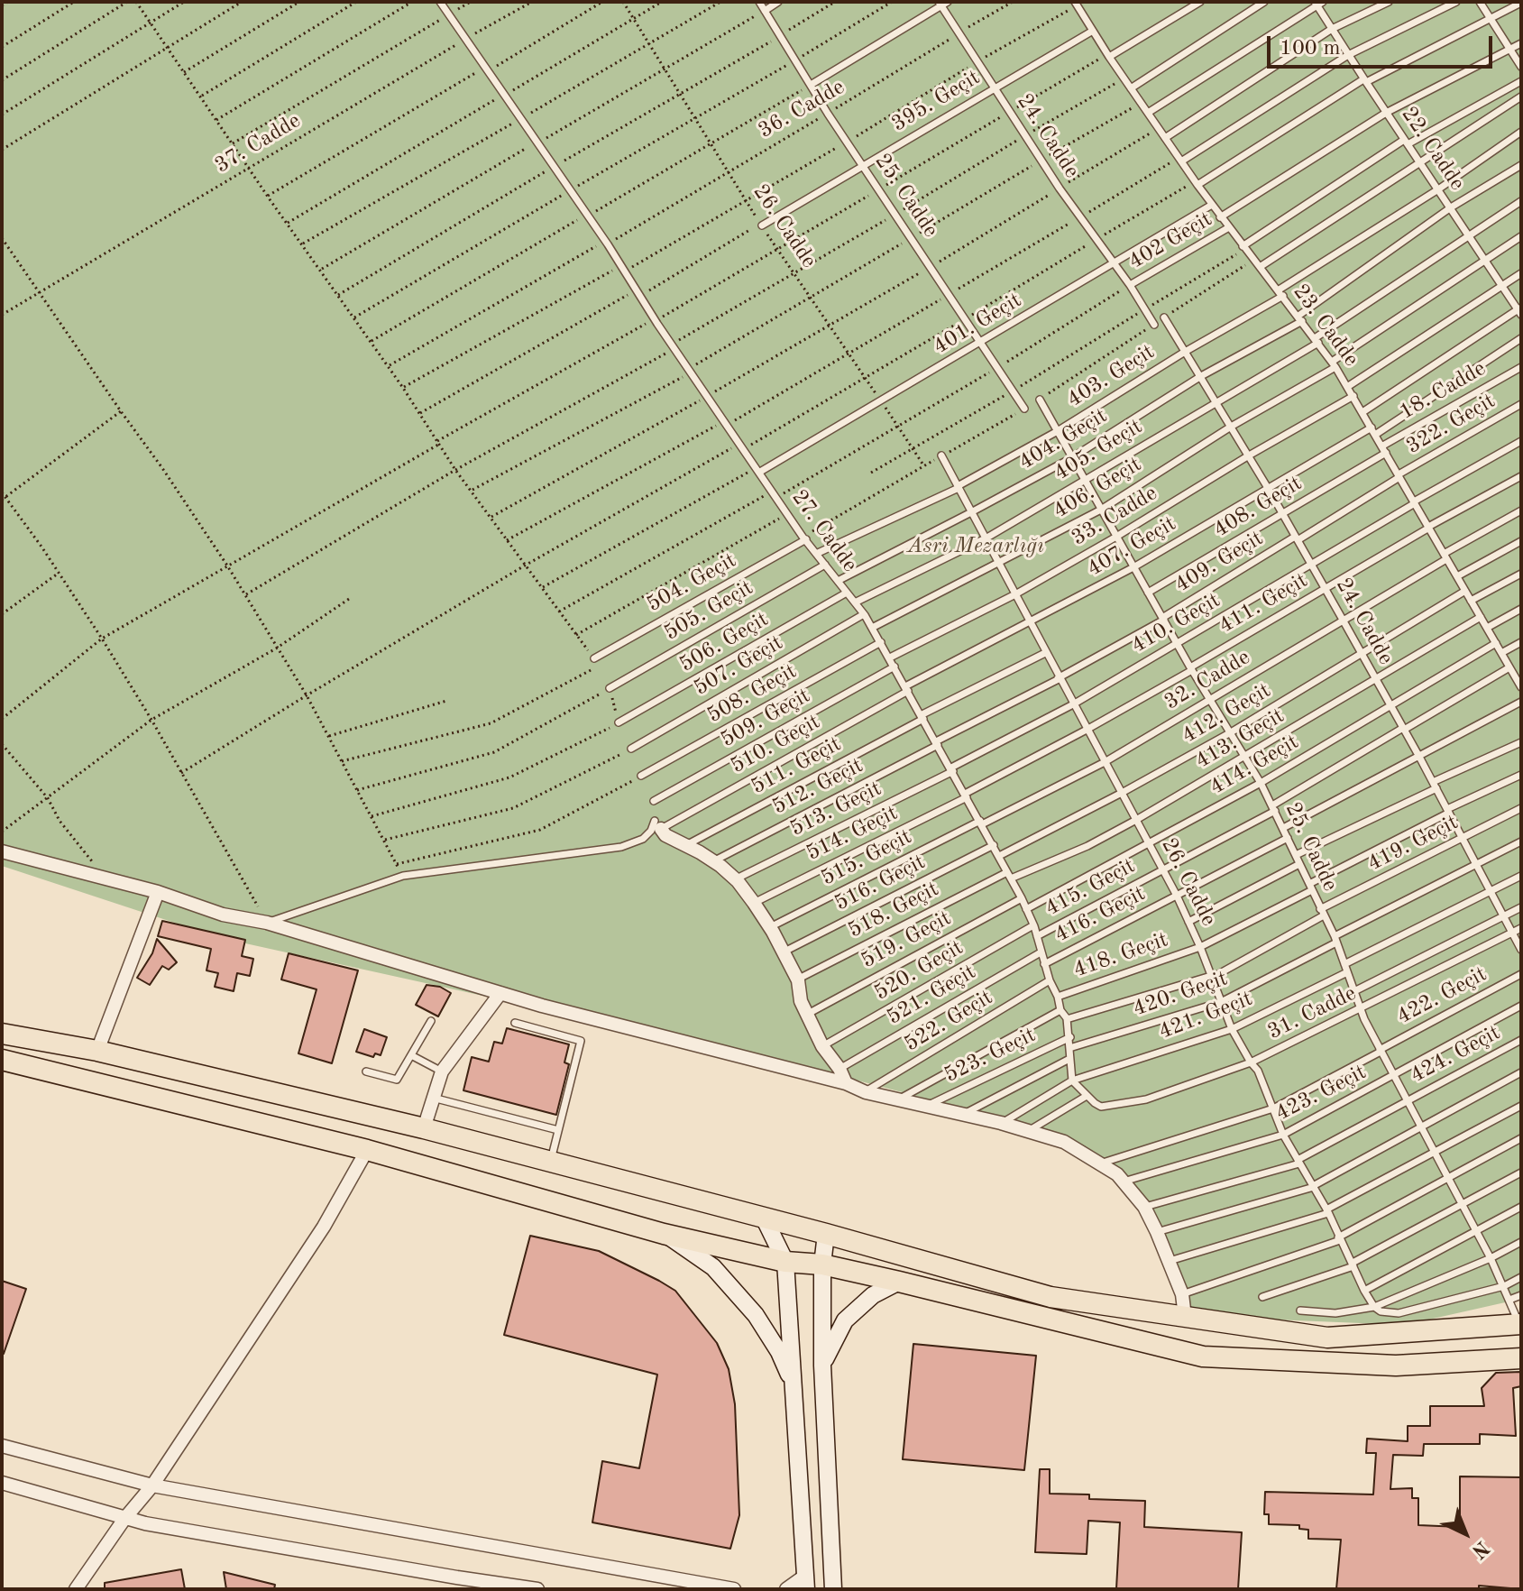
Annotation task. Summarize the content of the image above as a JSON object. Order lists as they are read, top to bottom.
{
  "streets": {
    "lane": [
      "395. Geçit",
      "24. Cadde",
      "22. Cadde",
      "25. Cadde",
      "26. Cadde",
      "402 Geçit",
      "401. Geçit",
      "23. Cadde",
      "403. Geçit",
      "18. Cadde",
      "322. Geçit",
      "404. Geçit",
      "405. Geçit",
      "406. Geçit",
      "408. Geçit",
      "33. Cadde",
      "27. Cadde",
      "407. Geçit",
      "409. Geçit",
      "504. Geçit",
      "411. Geçit",
      "505. Geçit",
      "410. Geçit",
      "506. Geçit",
      "507. Geçit",
      "32. Cadde",
      "508. Geçit",
      "412. Geçit",
      "509. Geçit",
      "413. Geçit",
      "510. Geçit",
      "414. Geçit",
      "511. Geçit",
      "512. Geçit",
      "513. Geçit",
      "514. Geçit",
      "419. Geçit",
      "515. Geçit",
      "516. Geçit",
      "415. Geçit",
      "518. Geçit",
      "416. Geçit",
      "519. Geçit",
      "418. Geçit",
      "520. Geçit",
      "420. Geçit",
      "521. Geçit",
      "422. Geçit",
      "31. Cadde",
      "421. Geçit",
      "522. Geçit",
      "424. Geçit",
      "523. Geçit",
      "423. Geçit"
    ],
    "path": ["36. Cadde", "37. Cadde"]
  },
  "crossings": [
    ["395. Geçit", "24. Cadde"],
    ["395. Geçit", "25. Cadde"],
    ["395. Geçit", "26. Cadde"],
    ["395. Geçit", "23. Cadde"],
    ["36. Cadde", "24. Cadde"],
    ["36. Cadde", "25. Cadde"],
    ["36. Cadde", "26. Cadde"],
    ["36. Cadde", "27. Cadde"],
    ["24. Cadde", "402 Geçit"],
    ["24. Cadde", "401. Geçit"],
    ["24. Cadde", "403. Geçit"],
    ["24. Cadde", "404. Geçit"],
    ["24. Cadde", "405. Geçit"],
    ["24. Cadde", "406. Geçit"],
    ["24. Cadde", "408. Geçit"],
    ["24. Cadde", "33. Cadde"],
    ["24. Cadde", "407. Geçit"],
    ["24. Cadde", "409. Geçit"],
    ["24. Cadde", "411. Geçit"],
    ["24. Cadde", "410. Geçit"],
    ["24. Cadde", "32. Cadde"],
    ["24. Cadde", "412. Geçit"],
    ["24. Cadde", "413. Geçit"],
    ["24. Cadde", "414. Geçit"],
    ["24. Cadde", "419. Geçit"],
    ["24. Cadde", "415. Geçit"],
    ["24. Cadde", "418. Geçit"],
    ["24. Cadde", "420. Geçit"],
    ["24. Cadde", "31. Cadde"],
    ["24. Cadde", "421. Geçit"],
    ["37. Cadde", "27. Cadde"],
    ["22. Cadde", "403. Geçit"],
    ["22. Cadde", "404. Geçit"],
    ["22. Cadde", "405. Geçit"],
    ["22. Cadde", "406. Geçit"],
    ["25. Cadde", "401. Geçit"],
    ["25. Cadde", "403. Geçit"],
    ["25. Cadde", "404. Geçit"],
    ["25. Cadde", "405. Geçit"],
    ["25. Cadde", "406. Geçit"],
    ["25. Cadde", "408. Geçit"],
    ["25. Cadde", "33. Cadde"],
    ["25. Cadde", "407. Geçit"],
    ["25. Cadde", "409. Geçit"],
    ["25. Cadde", "411. Geçit"],
    ["25. Cadde", "410. Geçit"],
    ["25. Cadde", "32. Cadde"],
    ["25. Cadde", "412. Geçit"],
    ["25. Cadde", "413. Geçit"],
    ["25. Cadde", "414. Geçit"],
    ["25. Cadde", "419. Geçit"],
    ["25. Cadde", "415. Geçit"],
    ["25. Cadde", "416. Geçit"],
    ["25. Cadde", "418. Geçit"],
    ["25. Cadde", "420. Geçit"],
    ["25. Cadde", "422. Geçit"],
    ["25. Cadde", "31. Cadde"],
    ["25. Cadde", "421. Geçit"],
    ["25. Cadde", "424. Geçit"],
    ["25. Cadde", "423. Geçit"],
    ["26. Cadde", "401. Geçit"],
    ["26. Cadde", "403. Geçit"],
    ["26. Cadde", "404. Geçit"],
    ["26. Cadde", "405. Geçit"],
    ["26. Cadde", "406. Geçit"],
    ["26. Cadde", "33. Cadde"],
    ["26. Cadde", "407. Geçit"],
    ["26. Cadde", "409. Geçit"],
    ["26. Cadde", "411. Geçit"],
    ["26. Cadde", "410. Geçit"],
    ["26. Cadde", "32. Cadde"],
    ["26. Cadde", "412. Geçit"],
    ["26. Cadde", "413. Geçit"],
    ["26. Cadde", "414. Geçit"],
    ["26. Cadde", "419. Geçit"],
    ["26. Cadde", "415. Geçit"],
    ["26. Cadde", "416. Geçit"],
    ["26. Cadde", "418. Geçit"],
    ["26. Cadde", "420. Geçit"],
    ["26. Cadde", "422. Geçit"],
    ["26. Cadde", "31. Cadde"],
    ["26. Cadde", "421. Geçit"],
    ["26. Cadde", "424. Geçit"],
    ["26. Cadde", "423. Geçit"],
    ["402 Geçit", "23. Cadde"],
    ["401. Geçit", "23. Cadde"],
    ["401. Geçit", "27. Cadde"],
    ["23. Cadde", "403. Geçit"],
    ["23. Cadde", "18. Cadde"],
    ["23. Cadde", "322. Geçit"],
    ["23. Cadde", "404. Geçit"],
    ["23. Cadde", "405. Geçit"],
    ["23. Cadde", "406. Geçit"],
    ["23. Cadde", "408. Geçit"],
    ["23. Cadde", "33. Cadde"],
    ["23. Cadde", "407. Geçit"],
    ["23. Cadde", "409. Geçit"],
    ["23. Cadde", "411. Geçit"],
    ["23. Cadde", "410. Geçit"],
    ["23. Cadde", "32. Cadde"],
    ["23. Cadde", "412. Geçit"],
    ["23. Cadde", "413. Geçit"],
    ["23. Cadde", "414. Geçit"],
    ["23. Cadde", "415. Geçit"],
    ["403. Geçit", "27. Cadde"],
    ["18. Cadde", "408. Geçit"],
    ["322. Geçit", "409. Geçit"],
    ["404. Geçit", "27. Cadde"],
    ["405. Geçit", "27. Cadde"],
    ["406. Geçit", "27. Cadde"],
    ["33. Cadde", "27. Cadde"],
    ["27. Cadde", "407. Geçit"],
    ["27. Cadde", "409. Geçit"],
    ["27. Cadde", "504. Geçit"],
    ["27. Cadde", "411. Geçit"],
    ["27. Cadde", "505. Geçit"],
    ["27. Cadde", "410. Geçit"],
    ["27. Cadde", "506. Geçit"],
    ["27. Cadde", "507. Geçit"],
    ["27. Cadde", "32. Cadde"],
    ["27. Cadde", "508. Geçit"],
    ["27. Cadde", "412. Geçit"],
    ["27. Cadde", "509. Geçit"],
    ["27. Cadde", "413. Geçit"],
    ["27. Cadde", "510. Geçit"],
    ["27. Cadde", "414. Geçit"],
    ["27. Cadde", "511. Geçit"],
    ["27. Cadde", "512. Geçit"],
    ["27. Cadde", "513. Geçit"],
    ["27. Cadde", "514. Geçit"],
    ["27. Cadde", "419. Geçit"],
    ["27. Cadde", "515. Geçit"],
    ["27. Cadde", "516. Geçit"],
    ["27. Cadde", "415. Geçit"],
    ["27. Cadde", "518. Geçit"],
    ["27. Cadde", "416. Geçit"],
    ["27. Cadde", "519. Geçit"],
    ["27. Cadde", "418. Geçit"],
    ["27. Cadde", "520. Geçit"],
    ["27. Cadde", "420. Geçit"],
    ["27. Cadde", "521. Geçit"],
    ["27. Cadde", "421. Geçit"],
    ["27. Cadde", "522. Geçit"],
    ["27. Cadde", "523. Geçit"],
    ["407. Geçit", "510. Geçit"],
    ["409. Geçit", "512. Geçit"],
    ["411. Geçit", "514. Geçit"],
    ["410. Geçit", "513. Geçit"],
    ["32. Cadde", "515. Geçit"],
    ["413. Geçit", "518. Geçit"]
  ],
  "parks": ["Asri Mezarlığı"],
  "scale_bar": "100 m",
  "north": "bottom right"
}
